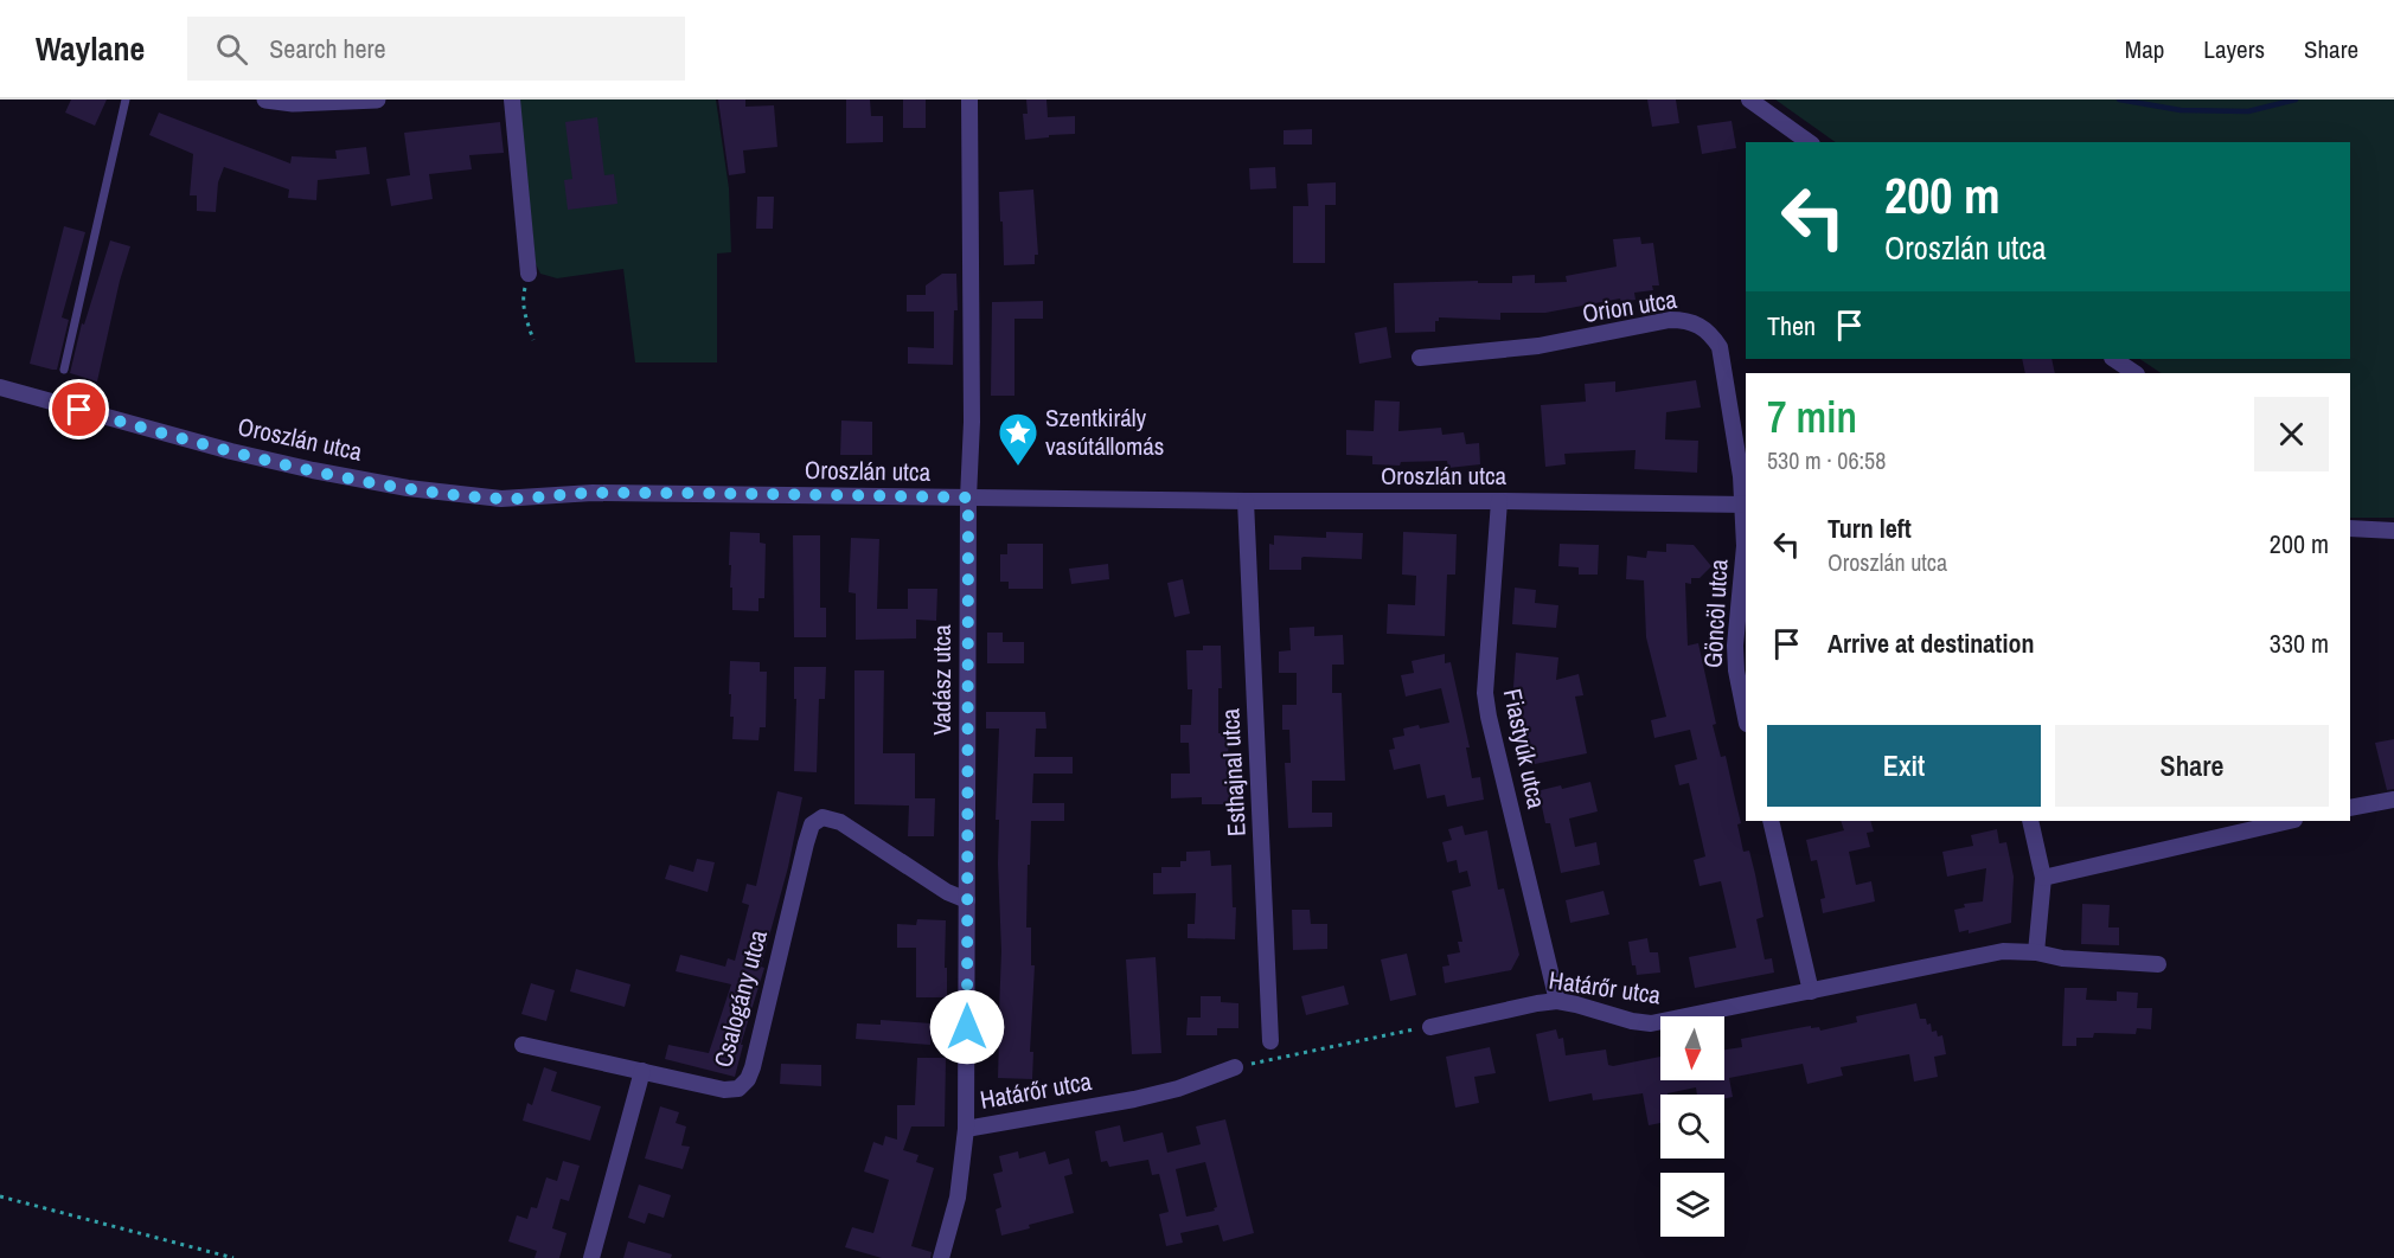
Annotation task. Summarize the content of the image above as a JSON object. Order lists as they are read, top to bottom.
{
  "streets": {
    "street": [
      "Orion utca",
      "Oroszlán utca",
      "Göncöl utca",
      "Vadász utca",
      "Fiastyúk utca",
      "Esthajnal utca",
      "Határőr utca",
      "Csalogány utca"
    ]
  },
  "crossings": [
    ["Orion utca", "Oroszlán utca"],
    ["Orion utca", "Göncöl utca"],
    ["Oroszlán utca", "Göncöl utca"],
    ["Oroszlán utca", "Vadász utca"],
    ["Oroszlán utca", "Fiastyúk utca"],
    ["Oroszlán utca", "Esthajnal utca"],
    ["Vadász utca", "Határőr utca"],
    ["Vadász utca", "Csalogány utca"],
    ["Fiastyúk utca", "Határőr utca"]
  ],
  "places": {
    "place": ["Szentkirály vasútállomás"]
  },
  "north": "bottom",
  "page": {
    "header": "Waylane",
    "search": "Search here",
    "nav": ["Map", "Layers", "Share"],
    "turn": ["200 m", "Oroszlán utca"],
    "then": "Then",
    "heading": ["7 min", "530 m · 06:58"],
    "list": [
      {
        "name": "Turn left",
        "note": "Oroszlán utca",
        "value": "200 m"
      },
      {
        "name": "Arrive at destination",
        "value": "330 m"
      }
    ],
    "buttons": ["Exit", "Share"]
  }
}
